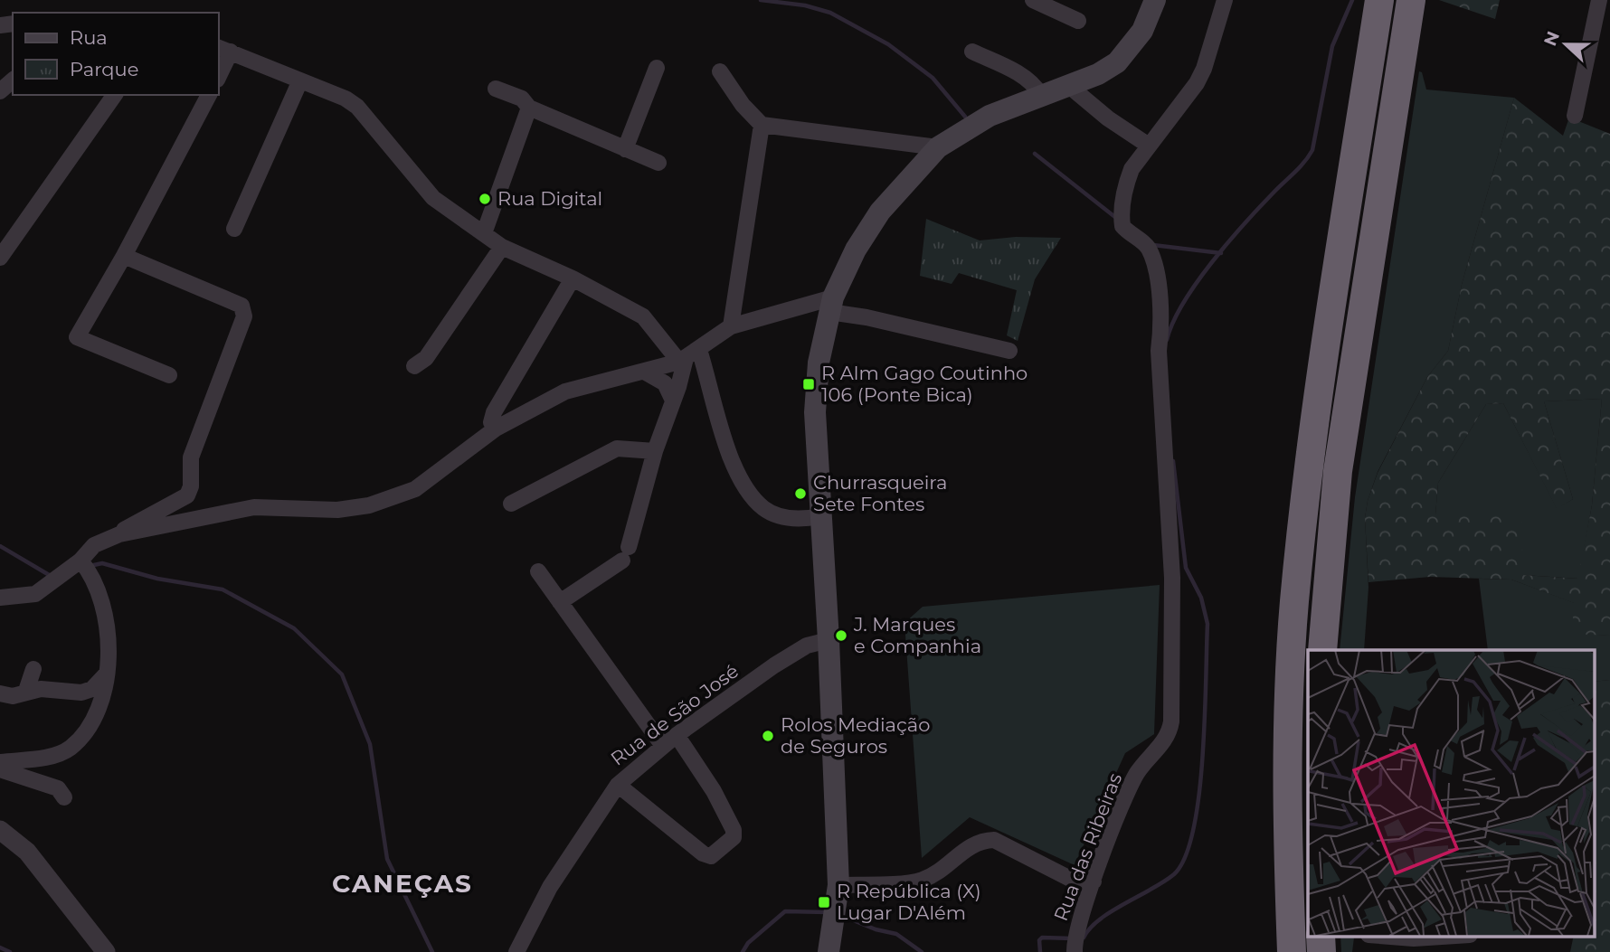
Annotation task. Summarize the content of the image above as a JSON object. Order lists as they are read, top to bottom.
{
  "streets": {
    "street": ["Rua de São José", "Rua das Ribeiras"]
  },
  "districts": ["CANEÇAS"],
  "places": {
    "other": [
      "Rua Digital",
      "Churrasqueira Sete Fontes",
      "J. Marques e Companhia",
      "Rolos Mediação de Seguros"
    ],
    "transit": ["R Alm Gago Coutinho 106 (Ponte Bica)", "R República (X) Lugar D'Além"]
  },
  "legend": ["Rua", "Parque"],
  "north": "left"
}
